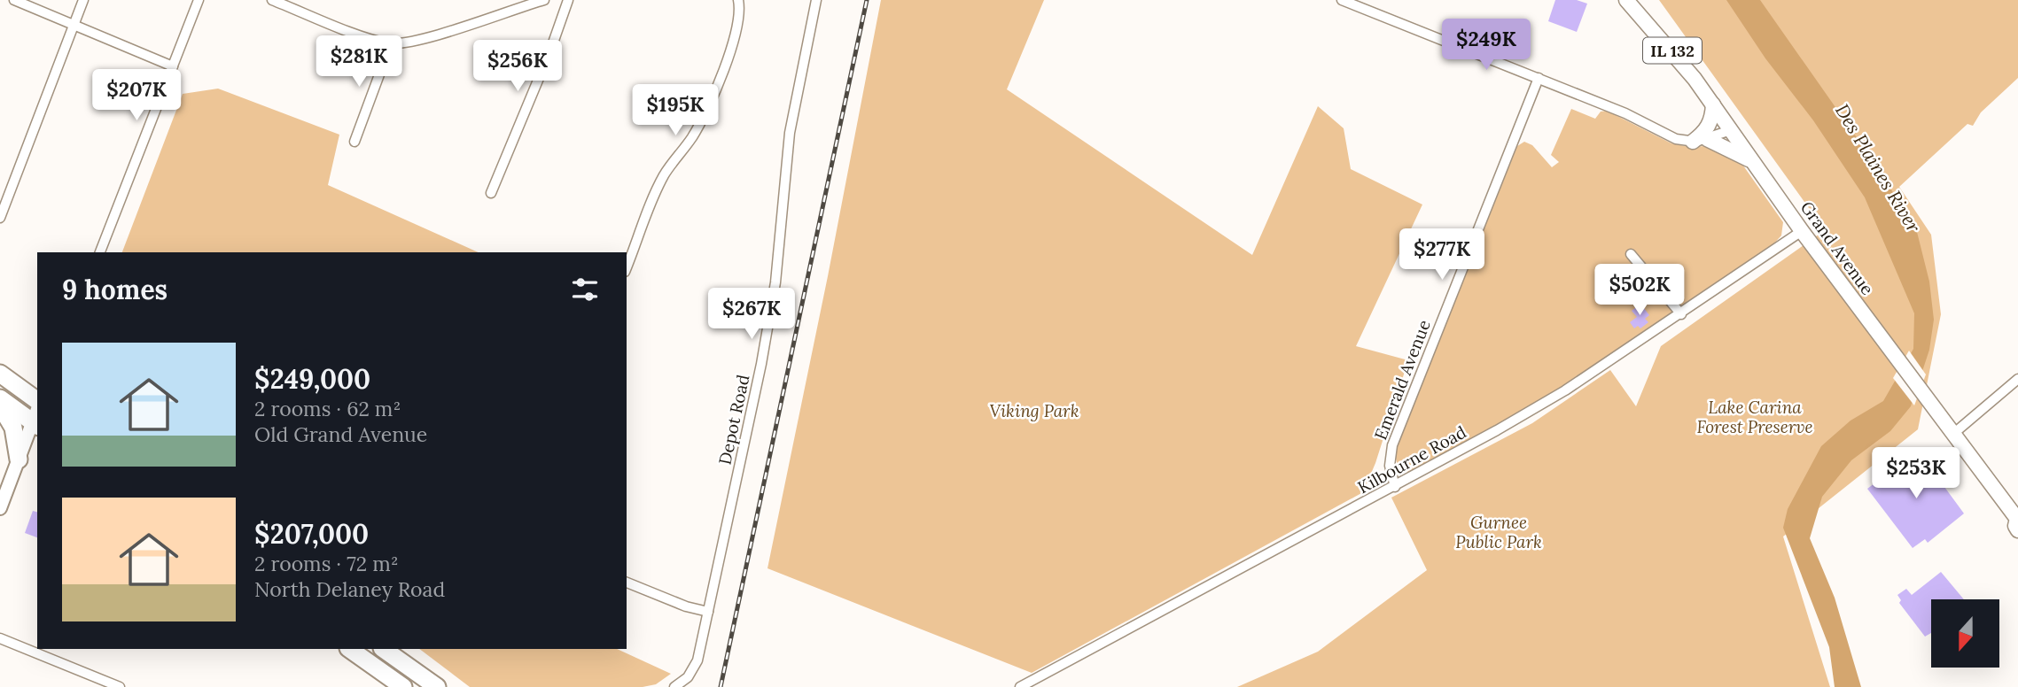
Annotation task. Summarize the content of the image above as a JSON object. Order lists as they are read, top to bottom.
{
  "streets": {
    "main road": ["IL 132", "Grand Avenue"],
    "street": ["Emerald Avenue", "Depot Road", "Kilbourne Road"]
  },
  "crossings": [
    ["Grand Avenue", "Kilbourne Road"],
    ["Emerald Avenue", "Kilbourne Road"]
  ],
  "water": ["Des Plaines River"],
  "parks": ["Lake Carina Forest Preserve", "Viking Park", "Gurnee Public Park"],
  "north": "bottom",
  "page": {
    "price": [
      "$249K",
      "$281K",
      "$256K",
      "$207K",
      "$195K",
      "$277K",
      "$502K",
      "$267K",
      "$253K"
    ],
    "heading": "9 homes",
    "list": [
      {
        "name": "$249,000",
        "note": "2 rooms · 62 m² · Old Grand Avenue"
      },
      {
        "name": "$207,000",
        "note": "2 rooms · 72 m² · North Delaney Road"
      }
    ]
  }
}
